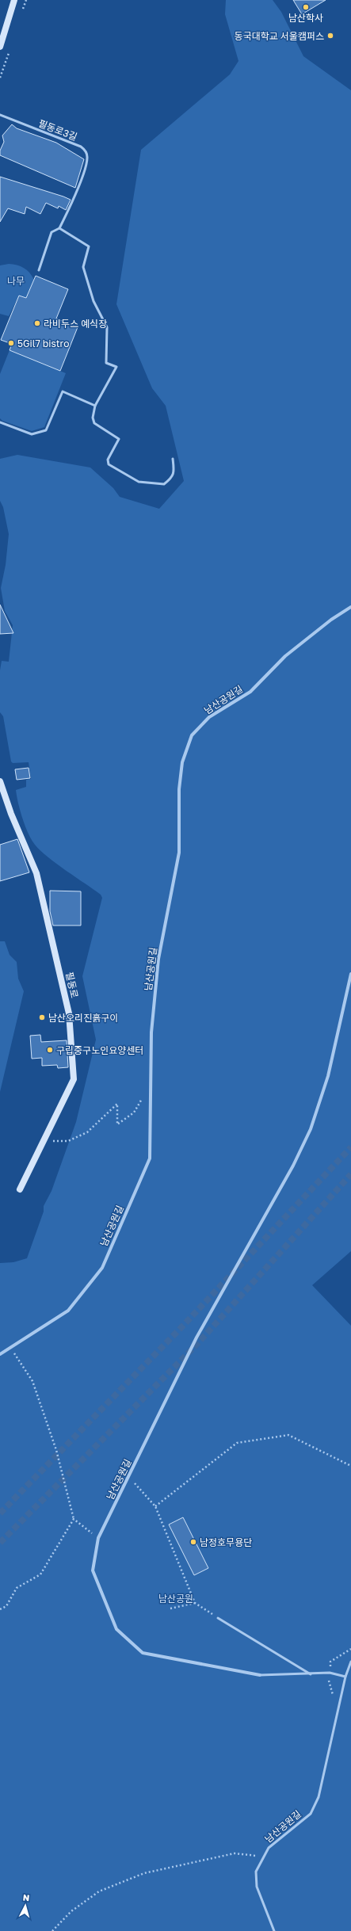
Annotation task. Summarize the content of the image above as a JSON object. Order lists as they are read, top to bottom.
{
  "streets": {
    "street": ["남산공원길", "필동로"],
    "lane": ["필동로3길"]
  },
  "parks": ["나무", "남산공원"],
  "places": [
    "남산학사",
    "동국대학교 서울캠퍼스",
    "라비두스 예식장",
    "5Gil7 bistro",
    "남산오리진흙구이",
    "구립중구노인요양센터",
    "남정호무용단"
  ],
  "north": "top"
}
